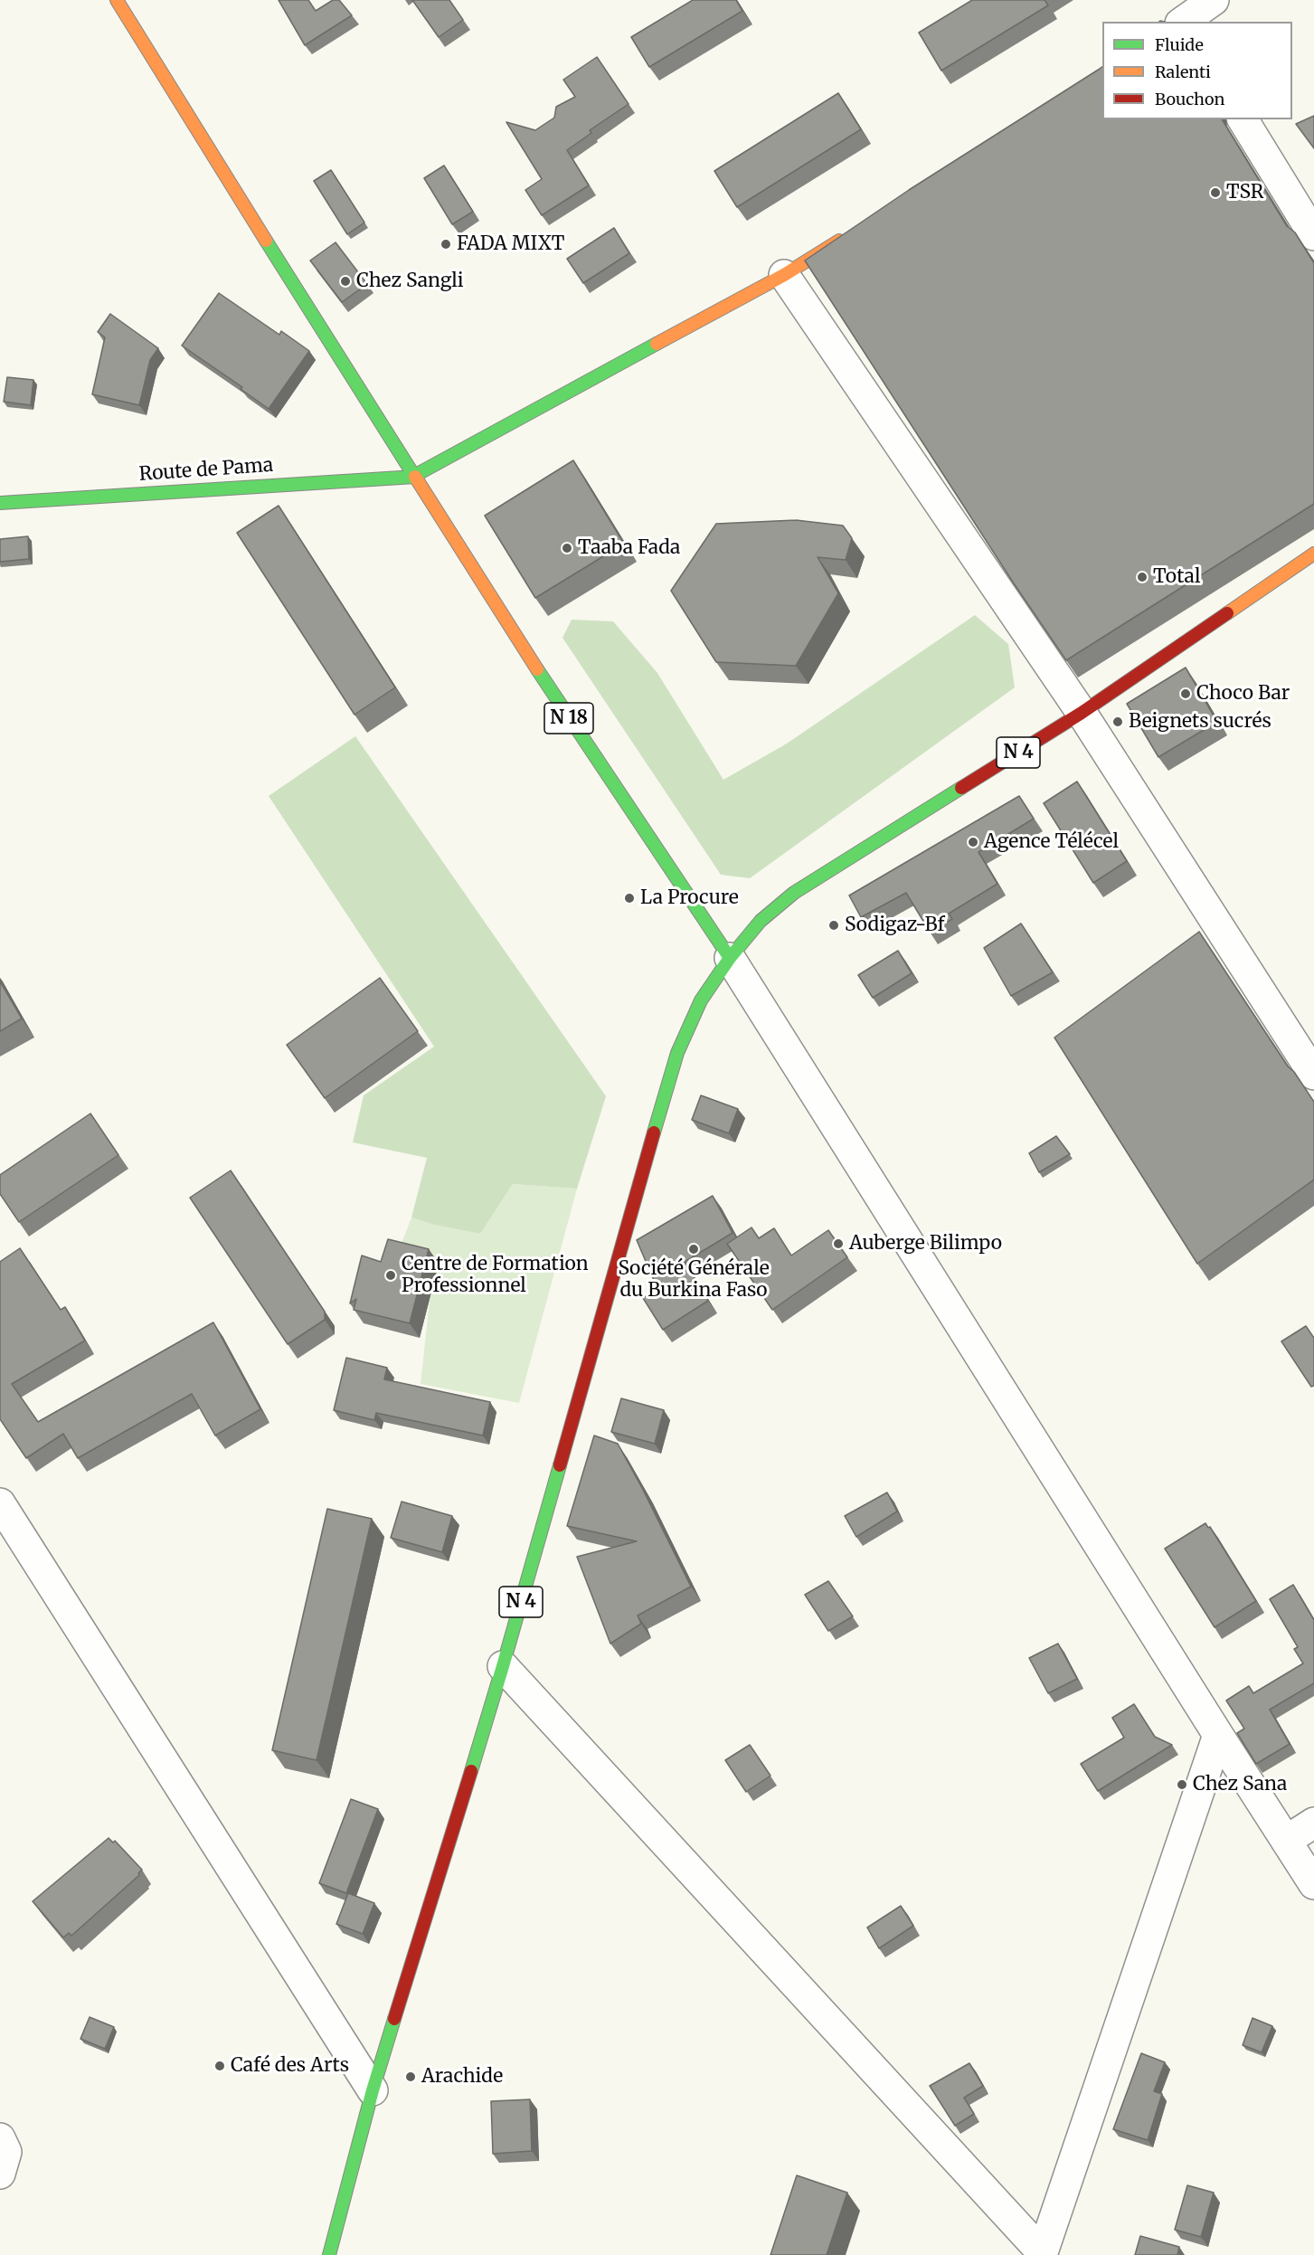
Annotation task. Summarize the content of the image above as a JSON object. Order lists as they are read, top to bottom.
{
  "streets": {
    "main road": ["Route de Pama", "N 18", "N 4"]
  },
  "crossings": [
    ["Route de Pama", "N 18"],
    ["N 18", "N 4"]
  ],
  "places": [
    "TSR",
    "FADA MIXT",
    "Chez Sangli",
    "Taaba Fada",
    "Total",
    "Choco Bar",
    "Beignets sucrés",
    "Agence Télécel",
    "La Procure",
    "Sodigaz-Bf",
    "Auberge Bilimpo",
    "Société Générale du Burkina Faso",
    "Centre de Formation Professionnel",
    "Chez Sana",
    "Café des Arts",
    "Arachide"
  ],
  "legend": ["Fluide", "Ralenti", "Bouchon"]
}
